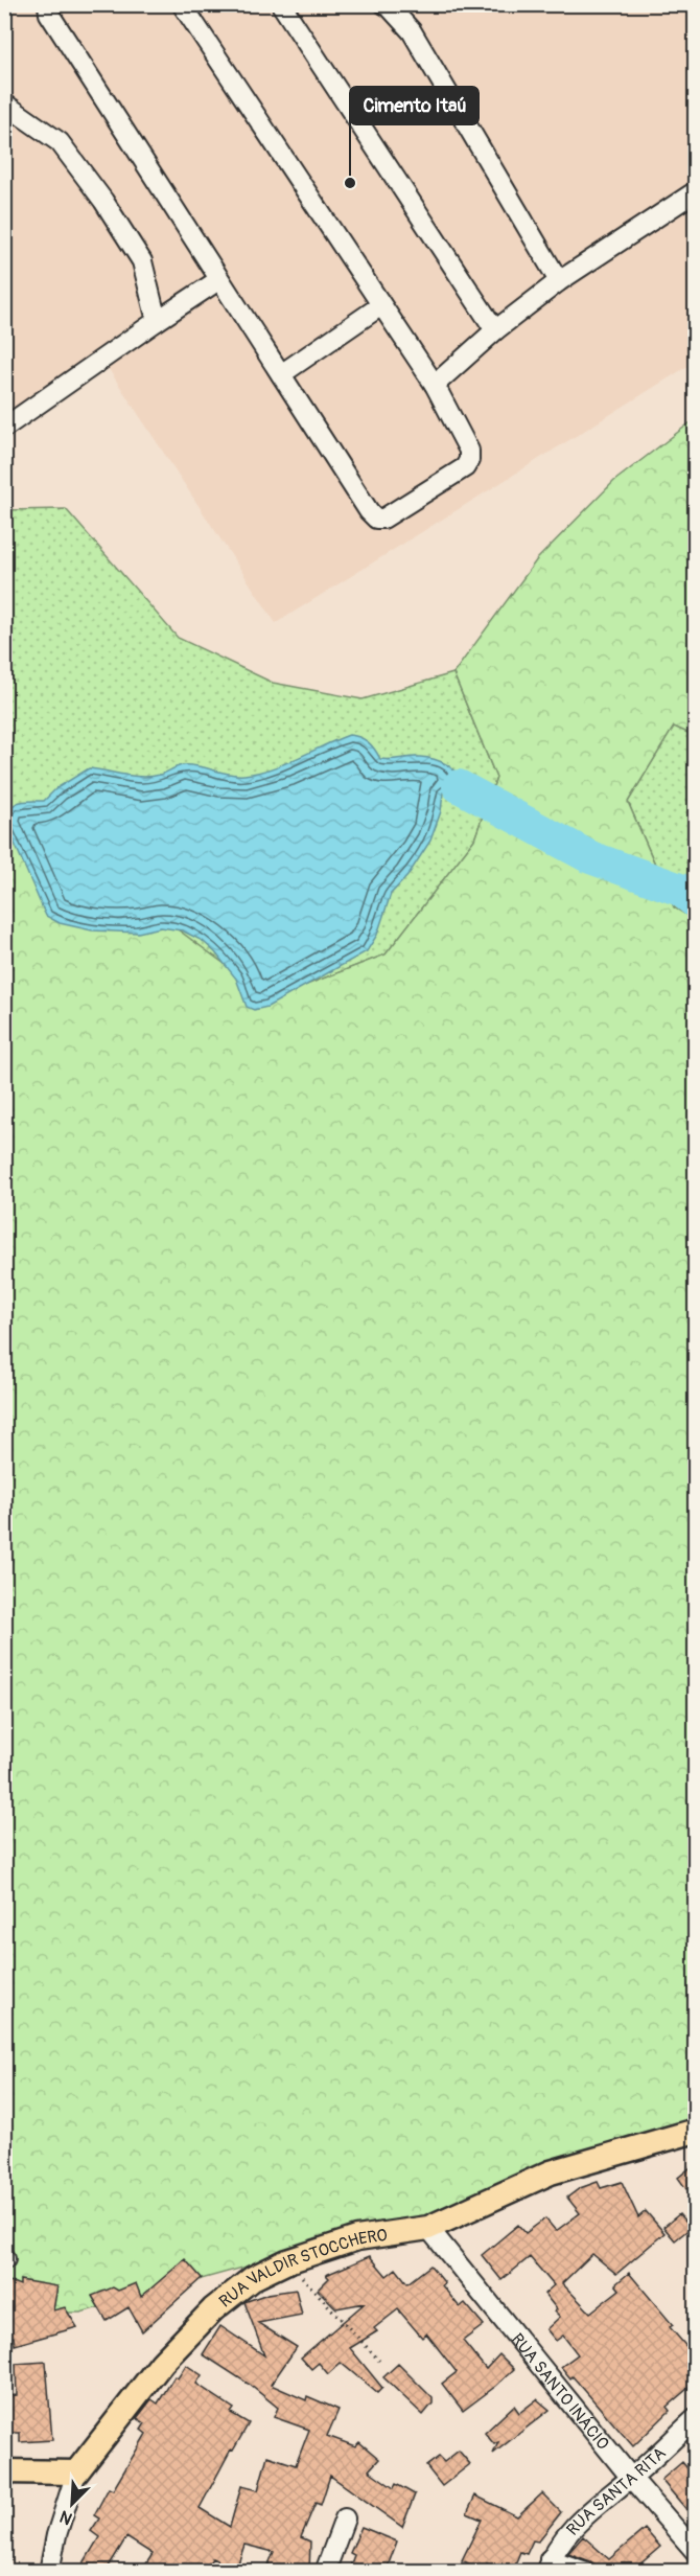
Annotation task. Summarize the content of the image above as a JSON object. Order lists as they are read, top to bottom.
{
  "streets": {
    "main road": ["RUA VALDIR STOCCHERO"],
    "street": ["RUA SANTO INÁCIO", "RUA SANTA RITA"]
  },
  "crossings": [
    ["RUA VALDIR STOCCHERO", "RUA SANTO INÁCIO"],
    ["RUA SANTO INÁCIO", "RUA SANTA RITA"]
  ],
  "places": ["Cimento Itaú"],
  "north": "bottom left"
}
